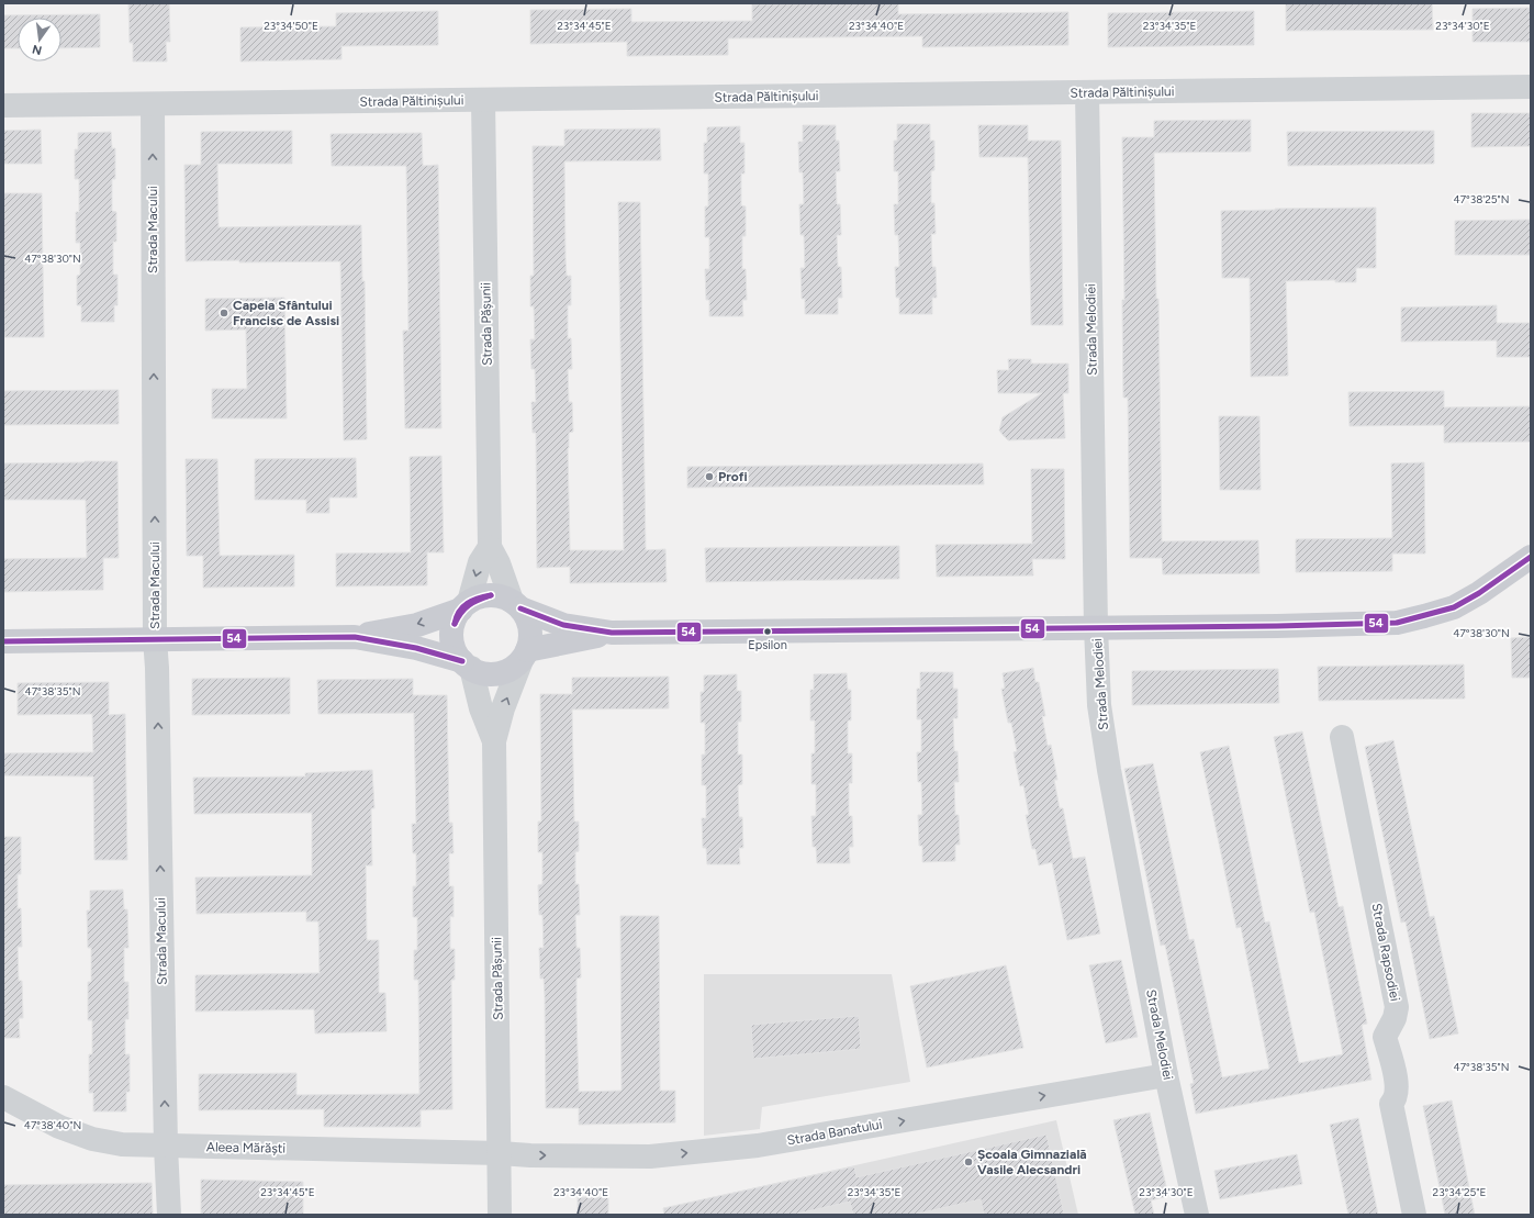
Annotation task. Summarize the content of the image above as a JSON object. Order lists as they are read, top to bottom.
{
  "streets": {
    "street": [
      "Strada Păltinișului",
      "Strada Macului",
      "Strada Pășunii",
      "Strada Melodiei",
      "Strada Rapsodiei",
      "Strada Banatului",
      "Aleea Mărăști"
    ]
  },
  "crossings": [
    ["Strada Păltinișului", "Strada Macului"],
    ["Strada Păltinișului", "Strada Pășunii"],
    ["Strada Păltinișului", "Strada Melodiei"],
    ["Strada Macului", "Aleea Mărăști"],
    ["Strada Pășunii", "Strada Banatului"],
    ["Strada Pășunii", "Aleea Mărăști"],
    ["Strada Melodiei", "Strada Banatului"],
    ["Strada Banatului", "Aleea Mărăști"]
  ],
  "one_way": ["Strada Macului", "Strada Banatului"],
  "places": [
    "Capela Sfântului Francisc de Assisi",
    "Profi",
    "Epsilon",
    "Școala Gimnazială Vasile Alecsandri"
  ],
  "lines": ["transit line 54"],
  "north": "bottom",
  "coordinates": [
    "23°34'50\"E",
    "23°34'45\"E",
    "23°34'40\"E",
    "23°34'35\"E",
    "23°34'30\"E",
    "47°38'25\"N",
    "47°38'30\"N",
    "47°38'35\"N",
    "47°38'40\"N",
    "23°34'25\"E"
  ]
}
